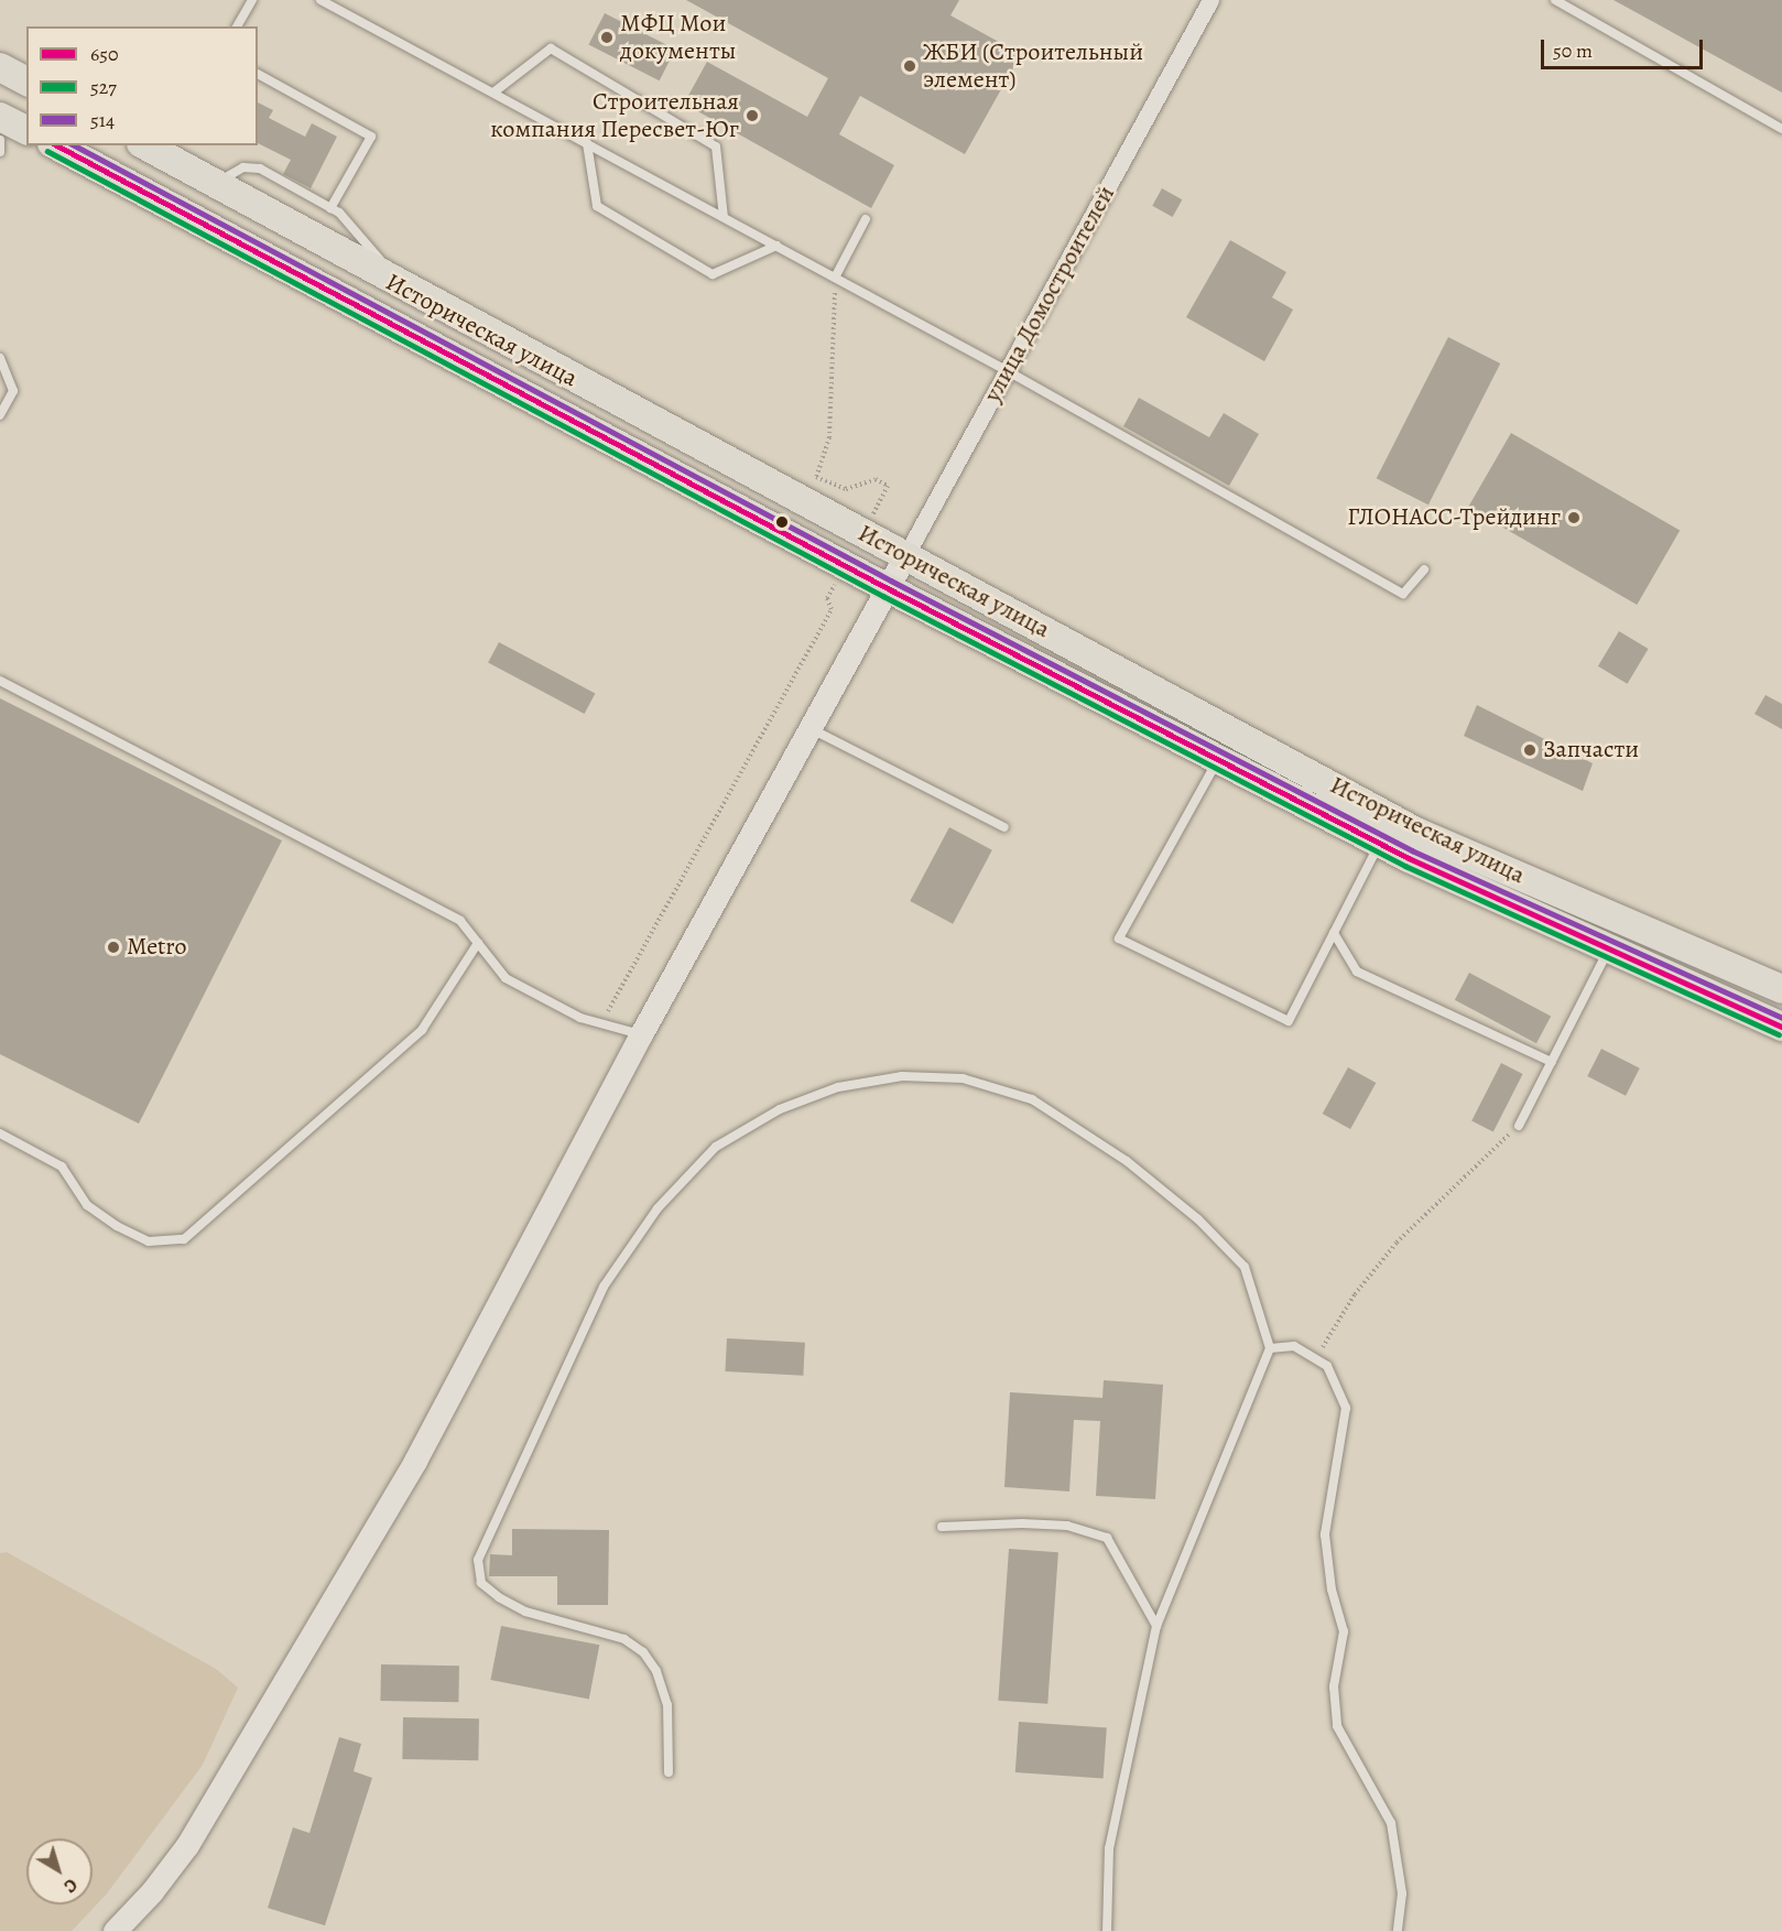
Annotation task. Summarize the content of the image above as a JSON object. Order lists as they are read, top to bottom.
{
  "streets": {
    "highway": ["Историческая улица"],
    "main road": ["улица Домостроителей"]
  },
  "crossings": [
    ["улица Домостроителей", "Историческая улица"]
  ],
  "places": [
    "МФЦ Мои документы",
    "ЖБИ (Строительный элемент)",
    "Строительная компания Пересвет-Юг",
    "ГЛОНАСС-Трейдинг",
    "Запчасти",
    "Metro"
  ],
  "lines": ["transit line 650", "transit line 514", "transit line 527"],
  "legend": ["650", "527", "514"],
  "scale_bar": "50 m",
  "north": "bottom right"
}
